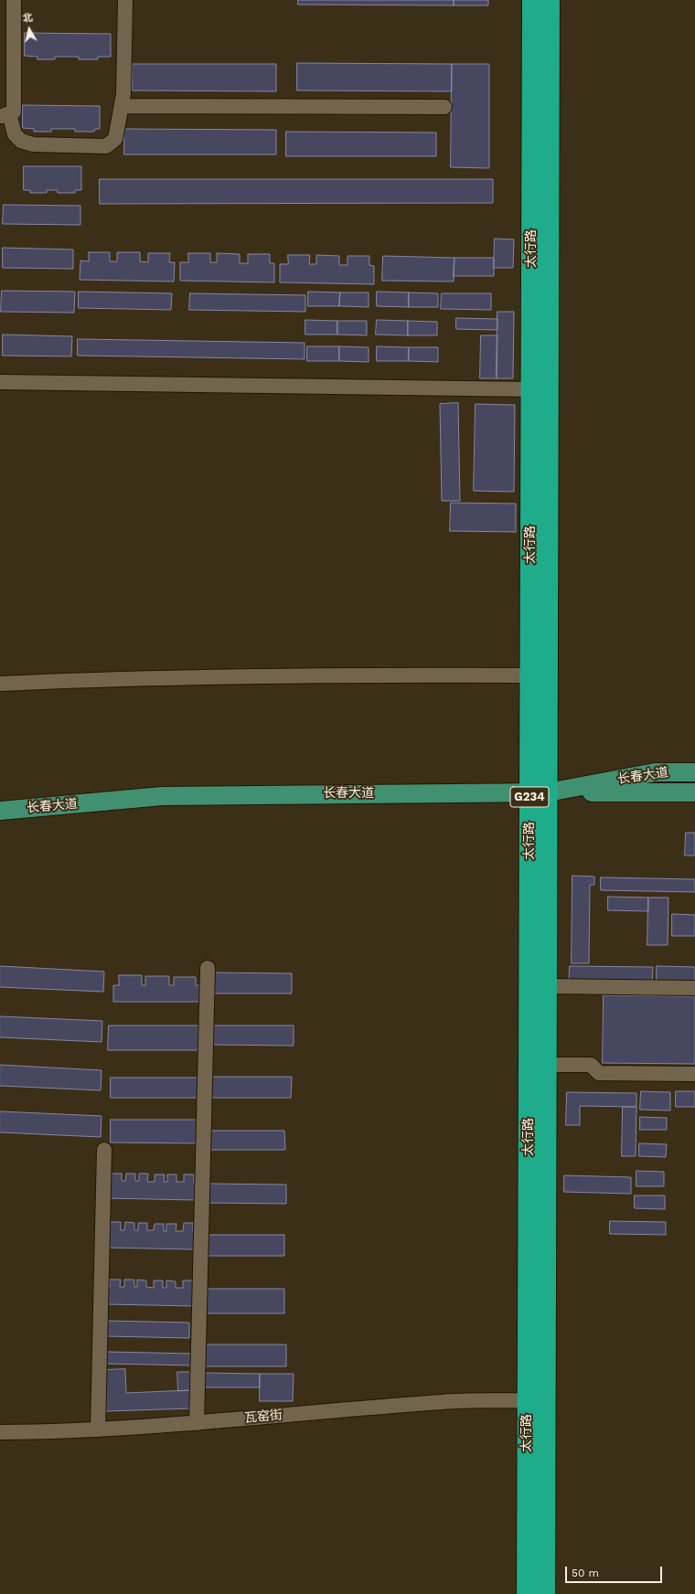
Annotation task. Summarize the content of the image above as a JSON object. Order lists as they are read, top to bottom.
{
  "streets": {
    "highway": ["太行路", "G234"],
    "main road": ["长春大道"],
    "street": ["瓦窑街"]
  },
  "crossings": [
    ["太行路", "长春大道"],
    ["太行路", "瓦窑街"]
  ],
  "scale_bar": "50 m",
  "north": "top"
}
